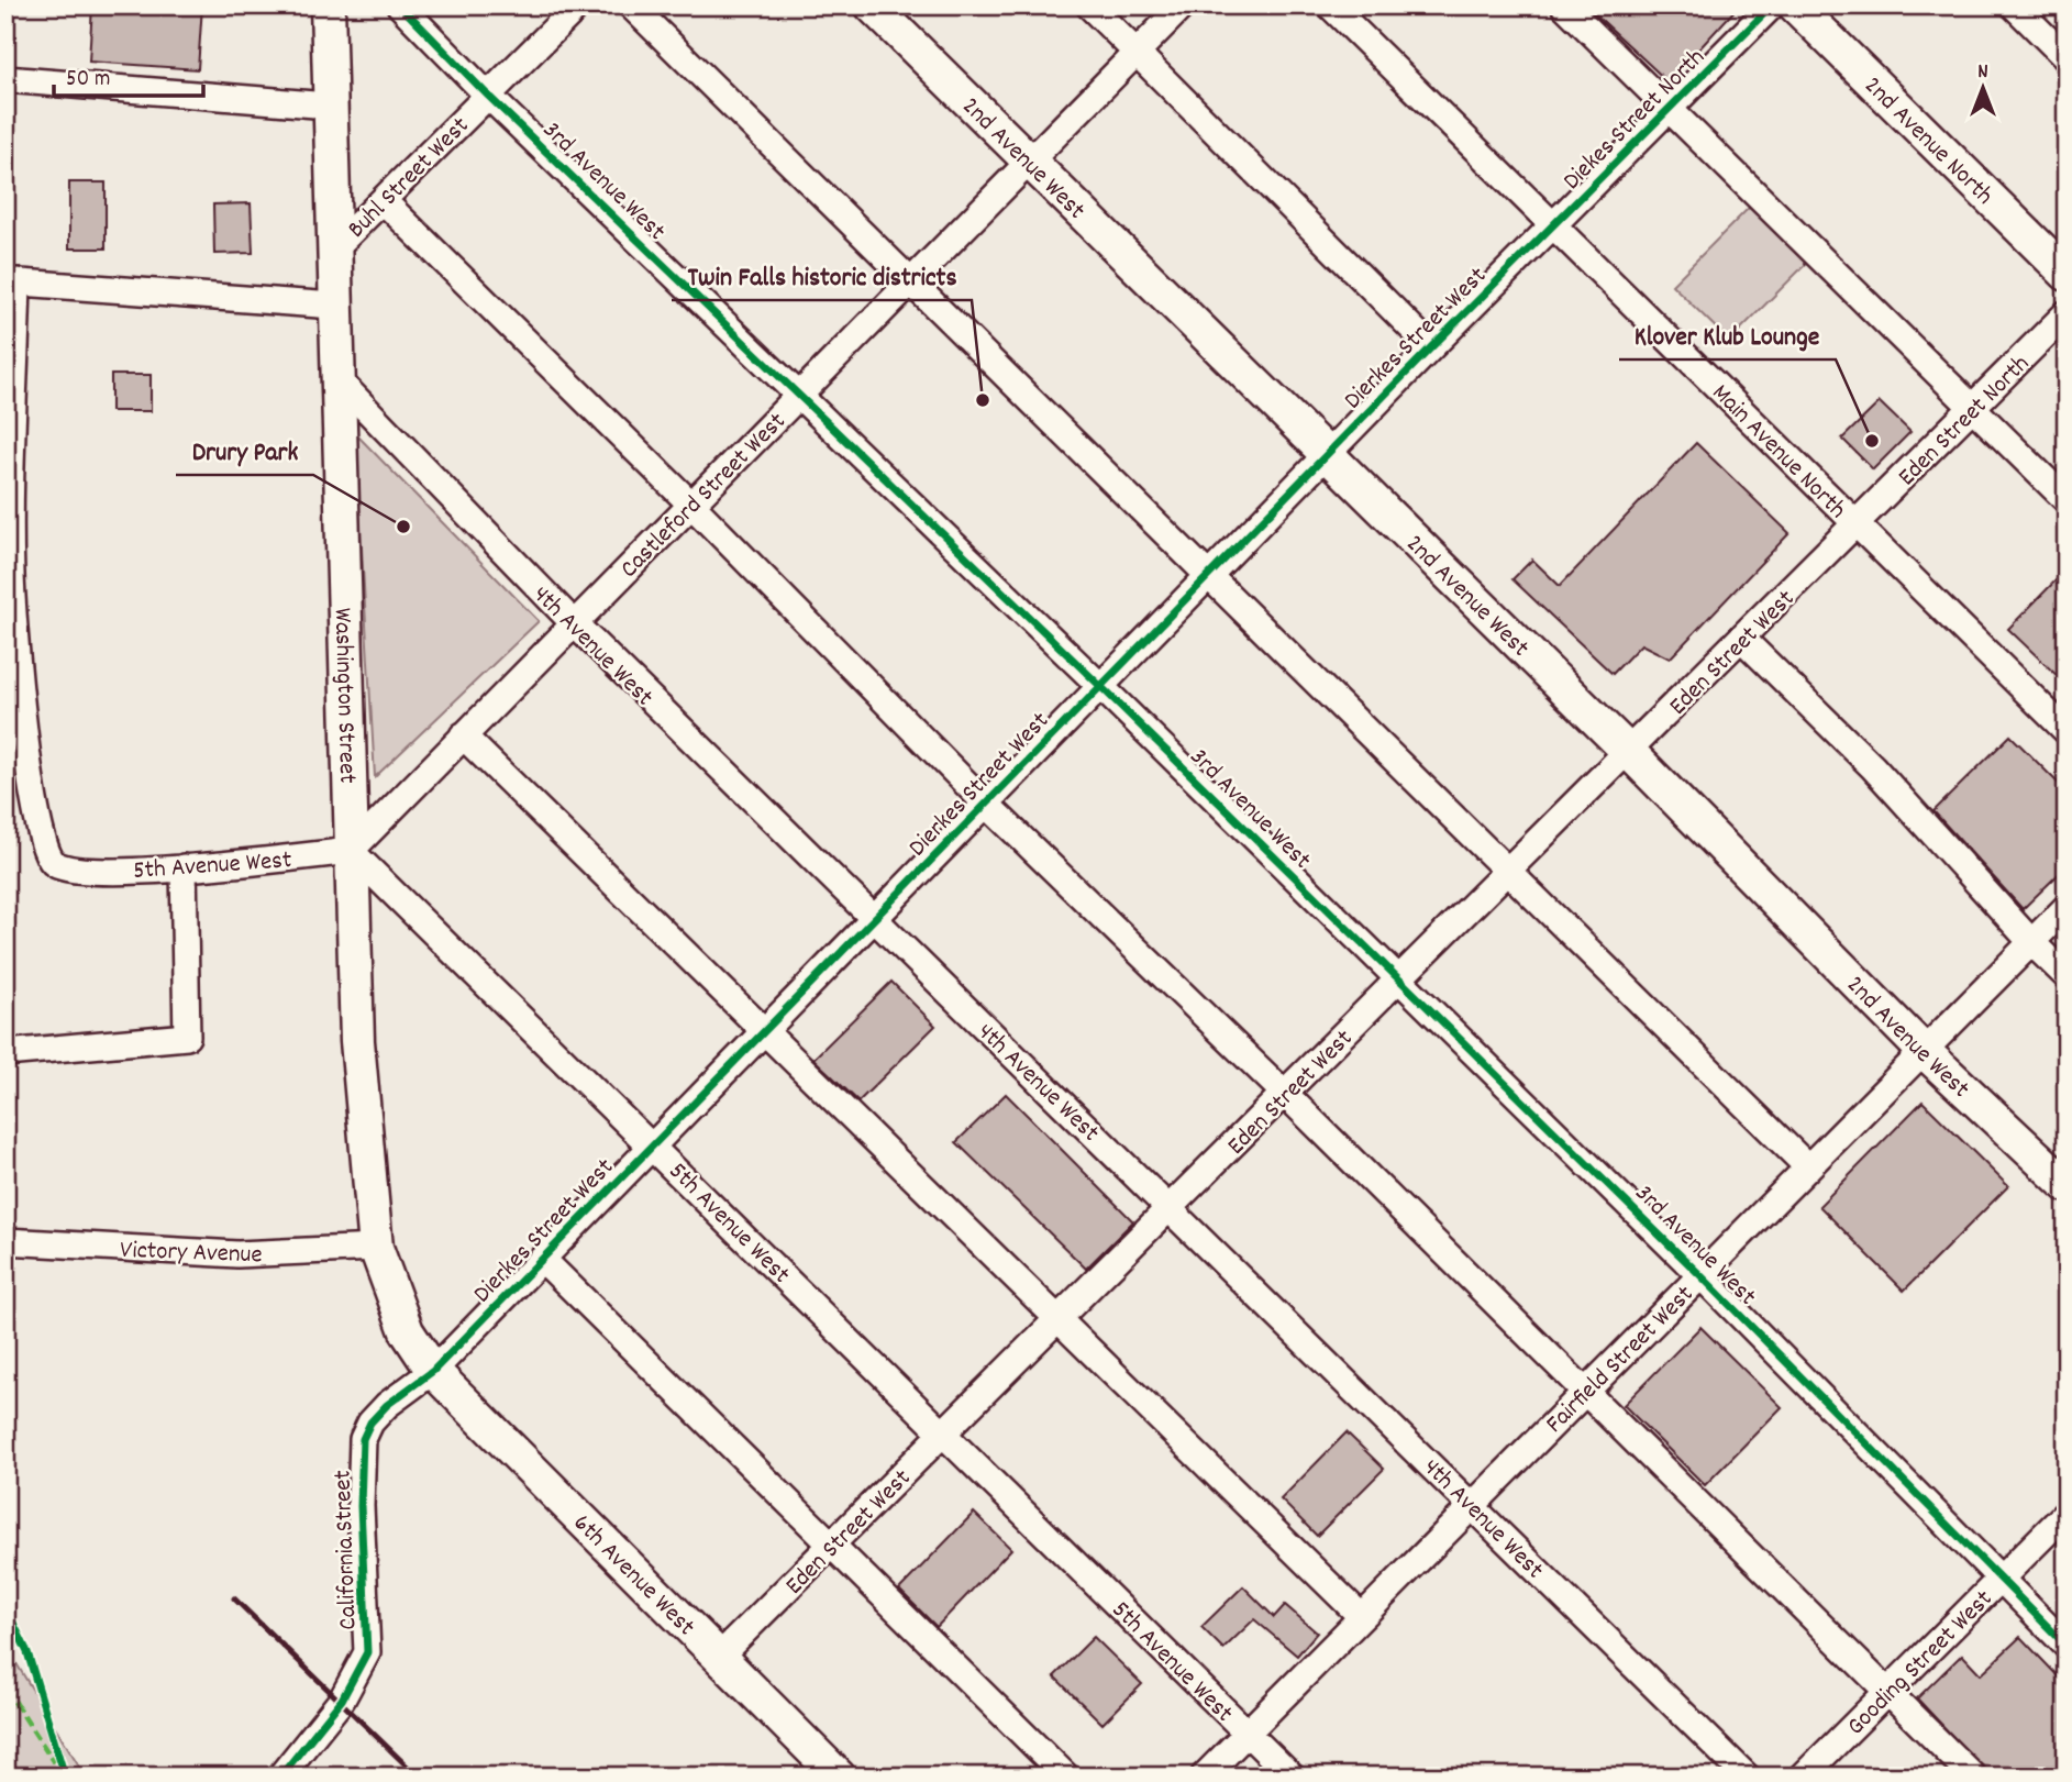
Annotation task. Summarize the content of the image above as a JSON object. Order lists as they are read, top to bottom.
{
  "streets": {
    "main road": [
      "2nd Avenue North",
      "2nd Avenue West",
      "Washington Street",
      "6th Avenue West"
    ],
    "street": [
      "Diekes Street North",
      "Buhl Street West",
      "3rd Avenue West",
      "Dierkes Street West",
      "Eden Street North",
      "Main Avenue North",
      "Castleford Street West",
      "4th Avenue West",
      "Eden Street West",
      "5th Avenue West",
      "Victory Avenue",
      "Fairfield Street West",
      "California Street",
      "Gooding Street West"
    ]
  },
  "crossings": [
    ["Diekes Street North", "Dierkes Street West"],
    ["Diekes Street North", "Main Avenue North"],
    ["2nd Avenue West", "Dierkes Street West"],
    ["2nd Avenue West", "Castleford Street West"],
    ["2nd Avenue West", "Eden Street West"],
    ["2nd Avenue West", "Fairfield Street West"],
    ["Buhl Street West", "3rd Avenue West"],
    ["Buhl Street West", "Washington Street"],
    ["3rd Avenue West", "Dierkes Street West"],
    ["3rd Avenue West", "Castleford Street West"],
    ["3rd Avenue West", "Eden Street West"],
    ["3rd Avenue West", "Fairfield Street West"],
    ["3rd Avenue West", "Gooding Street West"],
    ["Dierkes Street West", "Main Avenue North"],
    ["Dierkes Street West", "4th Avenue West"],
    ["Dierkes Street West", "Washington Street"],
    ["Dierkes Street West", "5th Avenue West"],
    ["Dierkes Street West", "California Street"],
    ["Dierkes Street West", "6th Avenue West"],
    ["Eden Street North", "Main Avenue North"],
    ["Eden Street North", "Eden Street West"],
    ["Main Avenue North", "Eden Street West"],
    ["Castleford Street West", "4th Avenue West"],
    ["Castleford Street West", "Washington Street"],
    ["Castleford Street West", "5th Avenue West"],
    ["4th Avenue West", "Eden Street West"],
    ["4th Avenue West", "Washington Street"],
    ["4th Avenue West", "Fairfield Street West"],
    ["Eden Street West", "5th Avenue West"],
    ["Eden Street West", "6th Avenue West"],
    ["Washington Street", "5th Avenue West"],
    ["Washington Street", "Victory Avenue"],
    ["Washington Street", "California Street"],
    ["Washington Street", "6th Avenue West"],
    ["5th Avenue West", "Fairfield Street West"],
    ["California Street", "6th Avenue West"]
  ],
  "places": ["Twin Falls historic districts", "Klover Klub Lounge", "Drury Park"],
  "scale_bar": "50 m",
  "north": "top"
}
